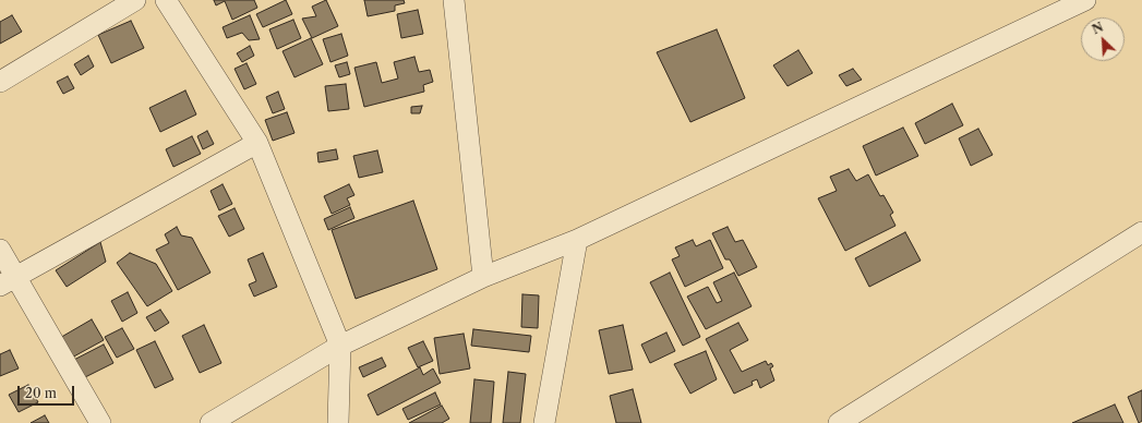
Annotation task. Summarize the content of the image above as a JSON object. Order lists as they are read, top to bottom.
{
  "scale_bar": "20 m",
  "north": "top left"
}
